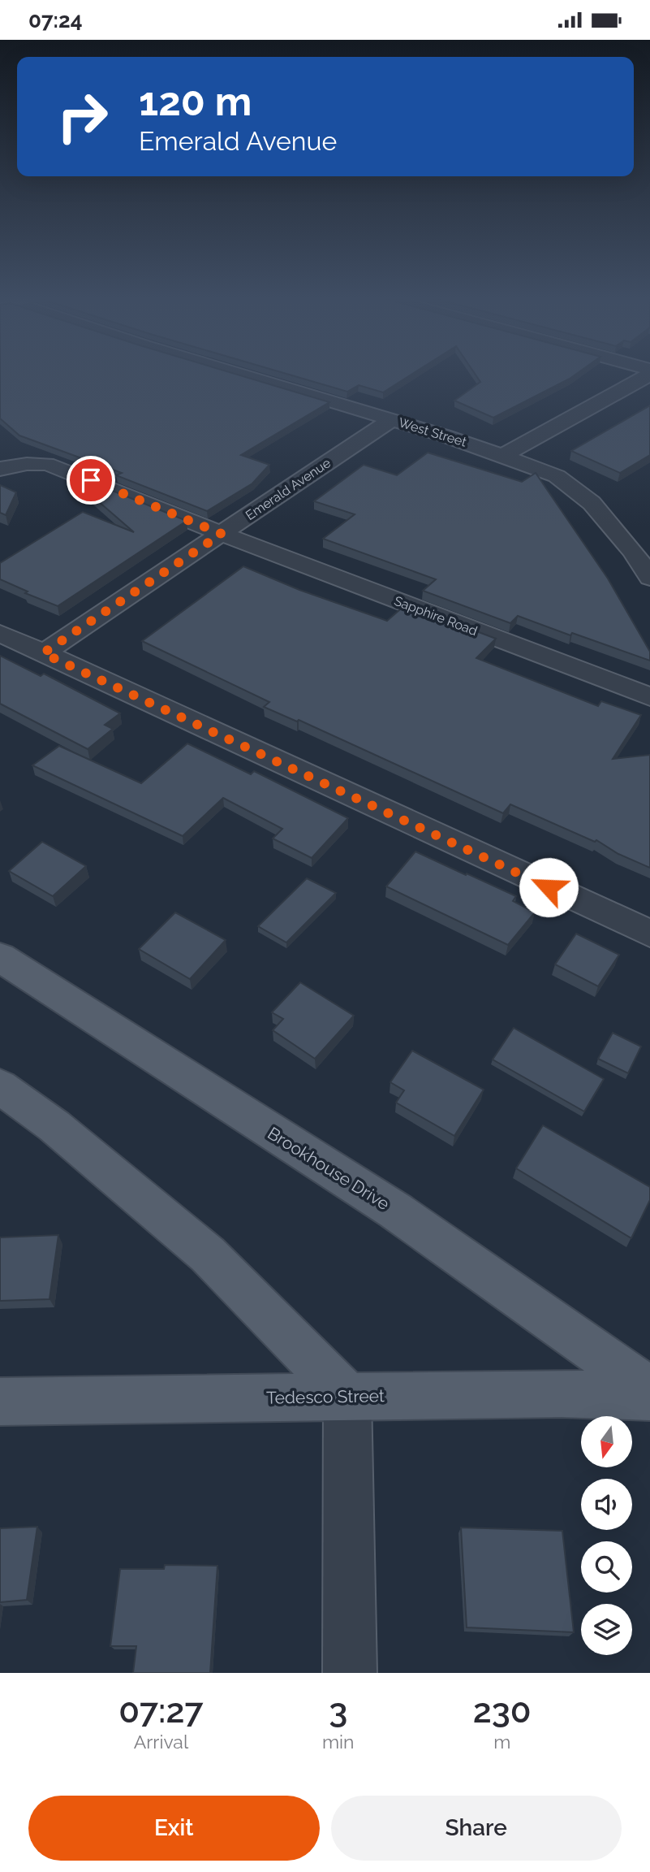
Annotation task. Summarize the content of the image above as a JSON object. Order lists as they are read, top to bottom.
{
  "streets": {
    "main road": ["Brookhouse Drive", "Tedesco Street"],
    "street": ["West Street", "Emerald Avenue", "Sapphire Road"]
  },
  "crossings": [
    ["West Street", "Emerald Avenue"],
    ["Emerald Avenue", "Sapphire Road"]
  ],
  "north": "bottom",
  "page": {
    "status": "07:24",
    "turn": ["120 m", "Emerald Avenue"],
    "eta": [
      "07:27",
      "Arrival",
      "3",
      "min",
      "230",
      "m"
    ],
    "buttons": ["Exit", "Share"]
  }
}
